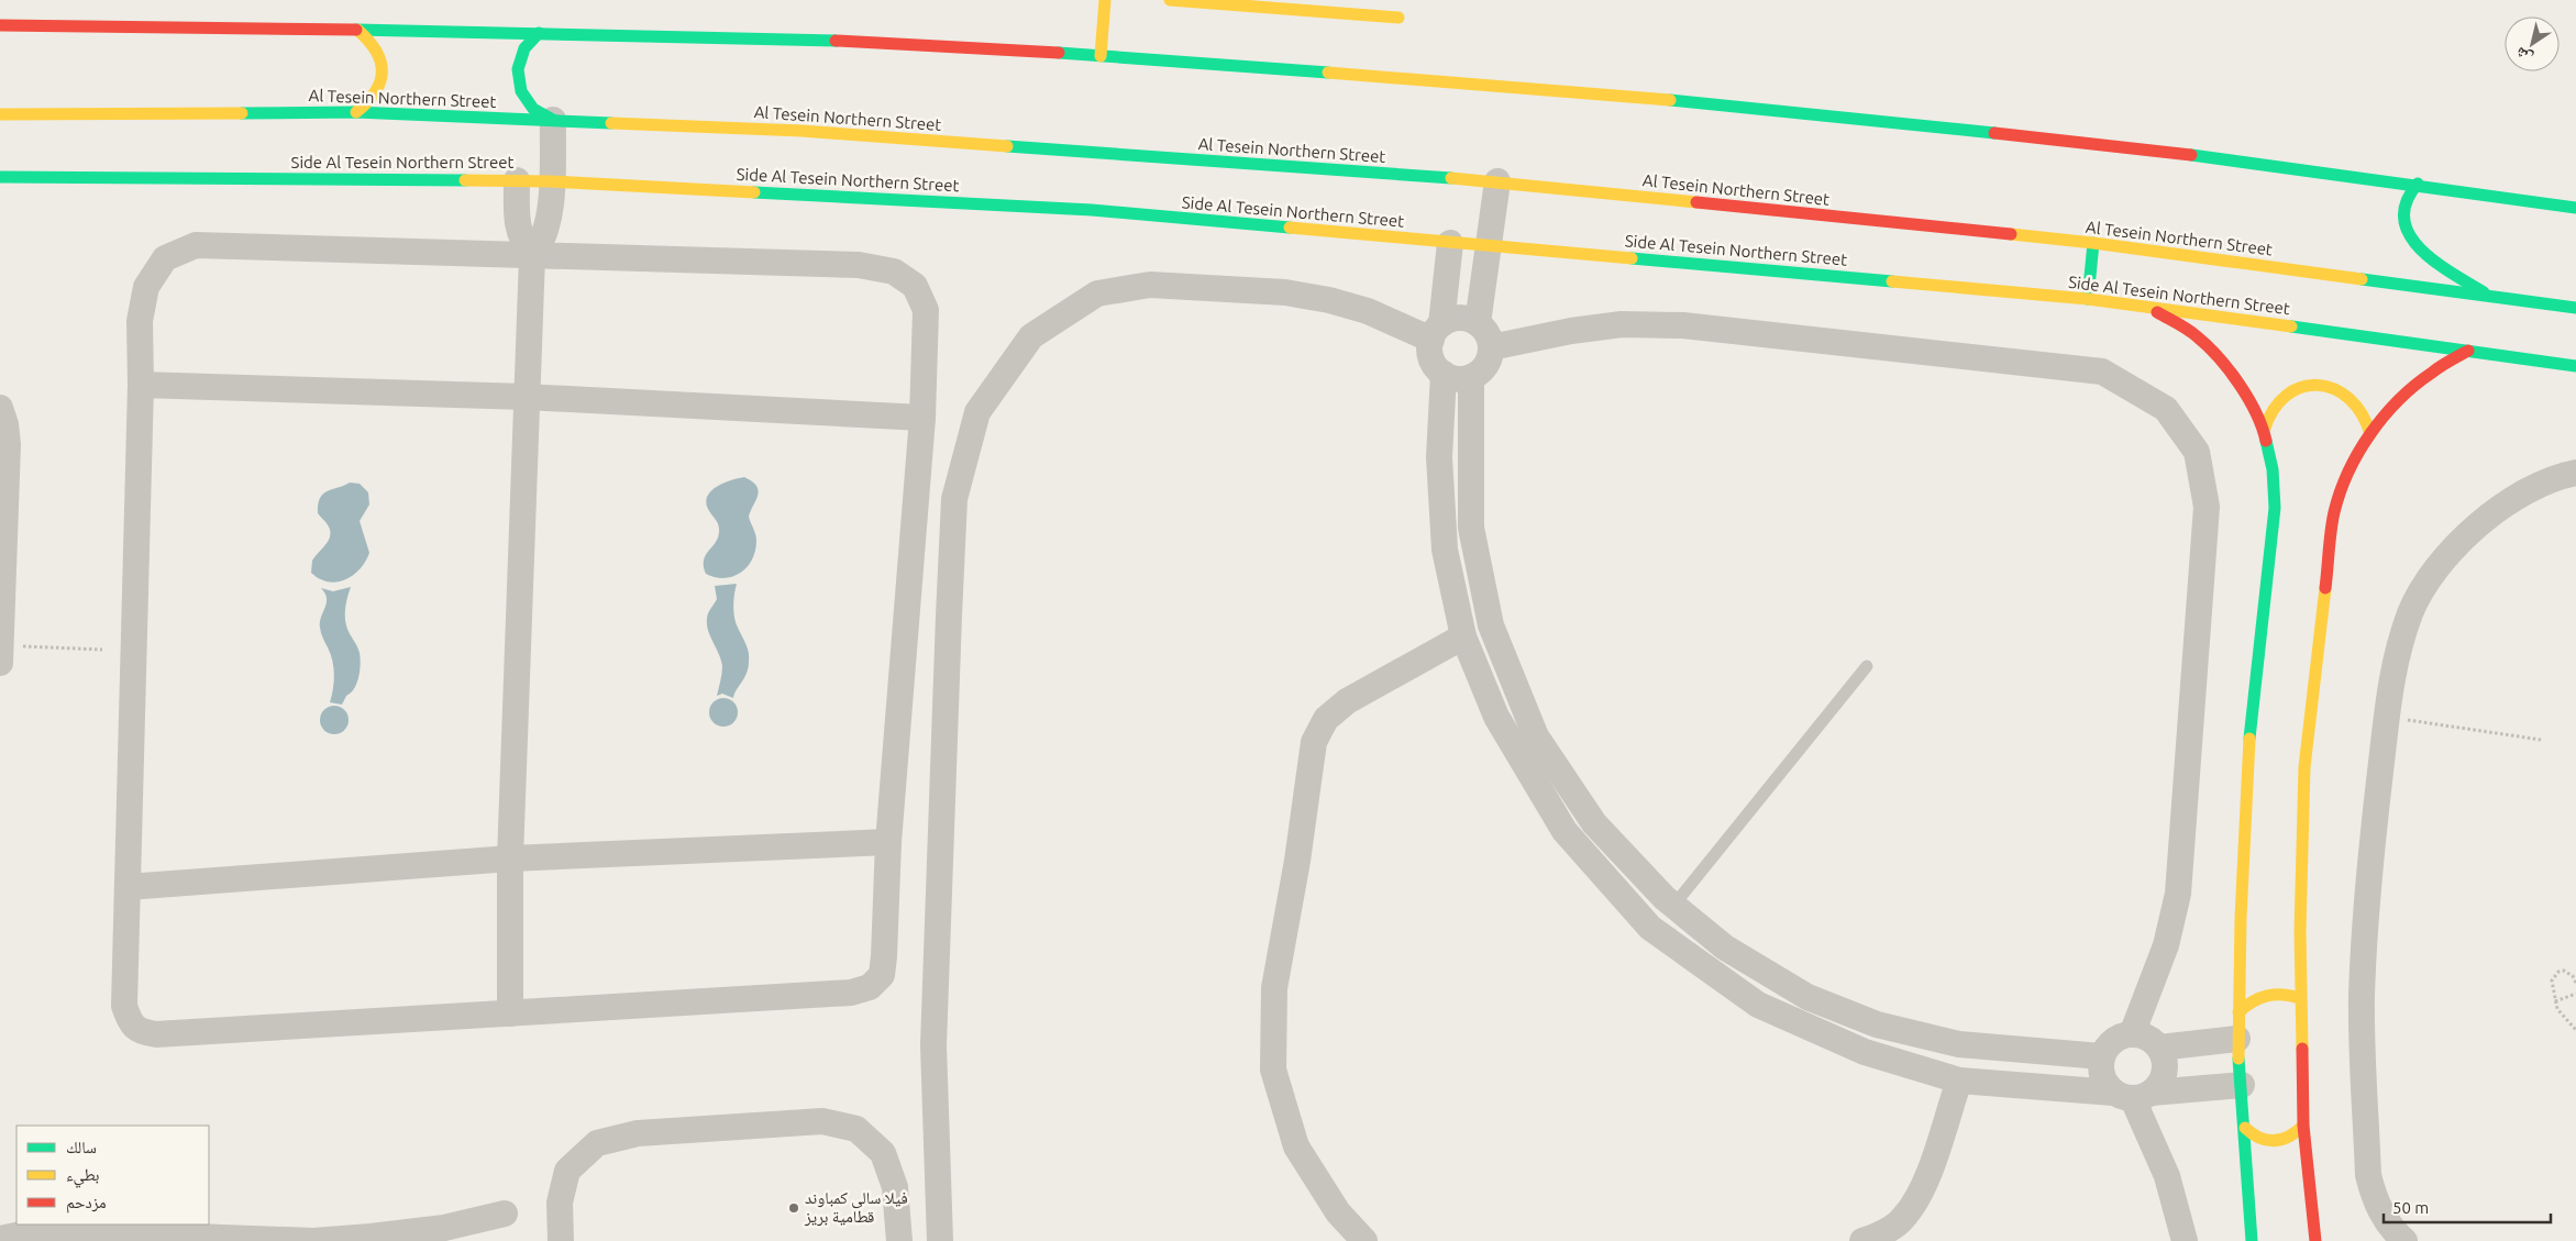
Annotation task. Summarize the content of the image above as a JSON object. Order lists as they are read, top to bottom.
{
  "streets": {
    "main road": ["Al Tesein Northern Street", "Side Al Tesein Northern Street"]
  },
  "places": ["فيلا سالى كمباوند قطامية بريز"],
  "legend": ["سالك", "بطيء", "مزدحم"],
  "scale_bar": "50 m",
  "north": "bottom left"
}
